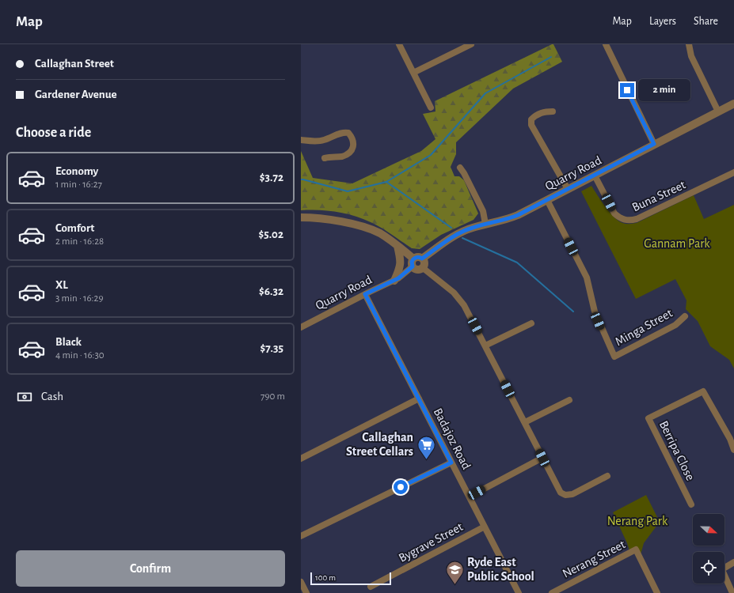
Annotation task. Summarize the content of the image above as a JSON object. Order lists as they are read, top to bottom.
{
  "streets": {
    "street": [
      "Quarry Road",
      "Buna Street",
      "Minga Street",
      "Badajoz Road",
      "Berripa Close",
      "Bygrave Street",
      "Nerang Street"
    ]
  },
  "crossings": [
    ["Quarry Road", "Buna Street"],
    ["Quarry Road", "Minga Street"],
    ["Quarry Road", "Badajoz Road"],
    ["Badajoz Road", "Bygrave Street"]
  ],
  "parks": ["Gannam Park", "Nerang Park"],
  "places": {
    "supermarket": ["Callaghan Street Cellars"],
    "school or university": ["Ryde East Public School"]
  },
  "scale_bar": "100 m",
  "north": "right",
  "page": {
    "header": "Map",
    "nav": ["Map", "Layers", "Share"],
    "banner": ["Callaghan Street", "Gardener Avenue"],
    "bubble": "2 min",
    "heading": "Choose a ride",
    "list": [
      {
        "name": "Economy",
        "note": "1 min · 16:27",
        "value": "$3.72"
      },
      {
        "name": "Comfort",
        "note": "2 min · 16:28",
        "value": "$5.02"
      },
      {
        "name": "XL",
        "note": "3 min · 16:29",
        "value": "$6.32"
      },
      {
        "name": "Black",
        "note": "4 min · 16:30",
        "value": "$7.35"
      }
    ],
    "pay": ["Cash", "790 m"],
    "buttons": "Confirm",
    "scale": "100 m"
  }
}
